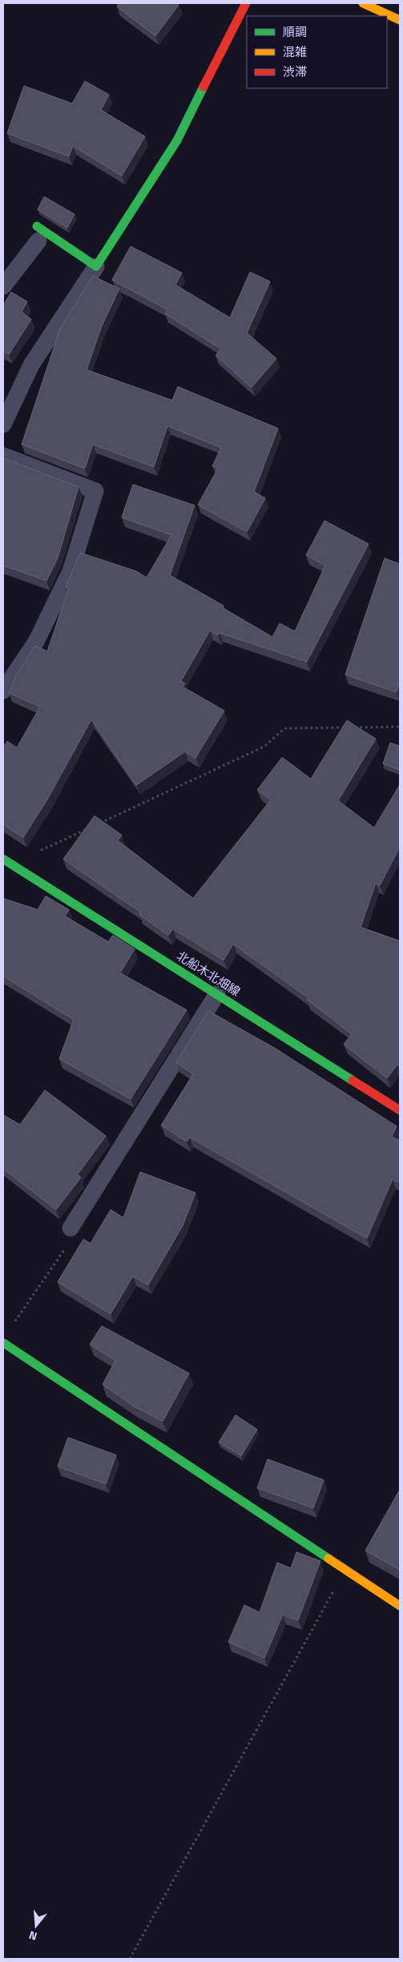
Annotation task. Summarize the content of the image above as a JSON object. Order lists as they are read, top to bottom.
{
  "streets": {
    "street": ["北船木北畑線"]
  },
  "legend": ["順調", "混雑", "渋滞"],
  "north": "bottom"
}
